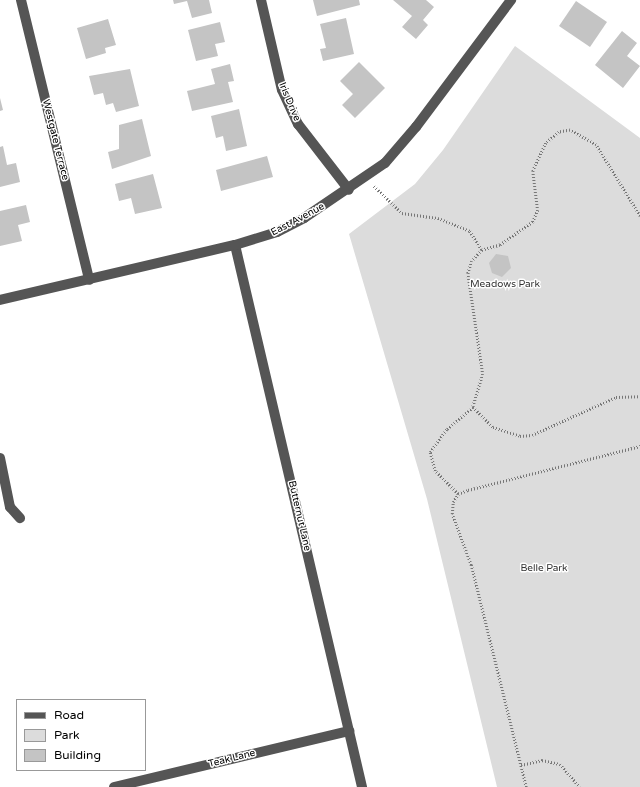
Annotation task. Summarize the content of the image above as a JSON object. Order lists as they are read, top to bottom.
{
  "streets": {
    "street": [
      "Iris Drive",
      "Westgate Terrace",
      "East Avenue",
      "Butternut Lane",
      "Teak Lane"
    ]
  },
  "crossings": [
    ["Iris Drive", "East Avenue"],
    ["Westgate Terrace", "East Avenue"],
    ["East Avenue", "Butternut Lane"],
    ["Butternut Lane", "Teak Lane"]
  ],
  "parks": ["Meadows Park", "Belle Park"],
  "legend": ["Road", "Park", "Building"]
}
